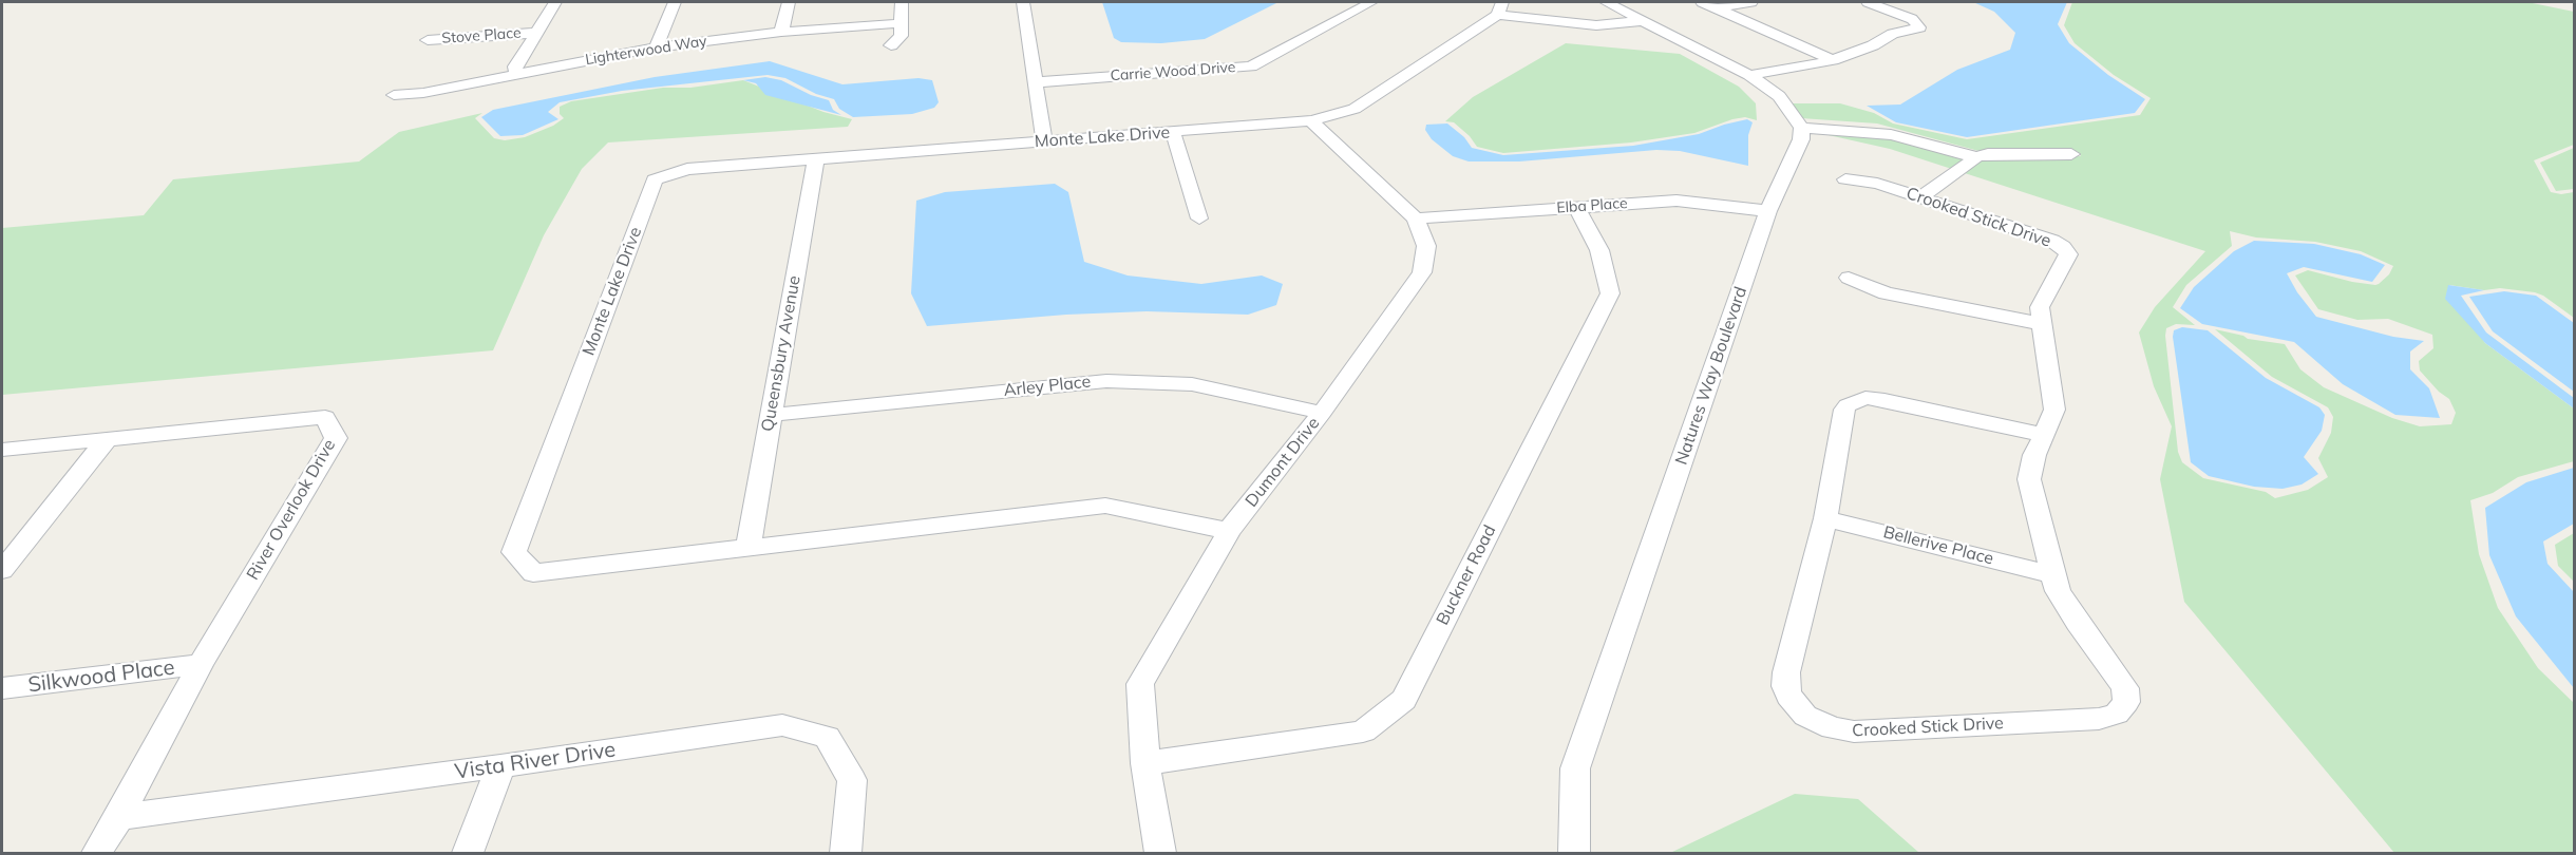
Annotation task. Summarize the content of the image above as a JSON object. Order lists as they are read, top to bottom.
{
  "streets": {
    "street": [
      "Stove Place",
      "Lighterwood Way",
      "Carrie Wood Drive",
      "Monte Lake Drive",
      "Elba Place",
      "Crooked Stick Drive",
      "Queensbury Avenue",
      "Natures Way Boulevard",
      "Arley Place",
      "Dumont Drive",
      "River Overlook Drive",
      "Bellerive Place",
      "Buckner Road",
      "Silkwood Place",
      "Vista River Drive"
    ]
  },
  "crossings": [
    ["Monte Lake Drive", "Queensbury Avenue"],
    ["Monte Lake Drive", "Dumont Drive"],
    ["Elba Place", "Natures Way Boulevard"],
    ["Elba Place", "Dumont Drive"],
    ["Elba Place", "Buckner Road"],
    ["Crooked Stick Drive", "Bellerive Place"],
    ["Queensbury Avenue", "Arley Place"],
    ["Arley Place", "Dumont Drive"],
    ["Dumont Drive", "Buckner Road"],
    ["River Overlook Drive", "Silkwood Place"],
    ["River Overlook Drive", "Vista River Drive"]
  ]
}
